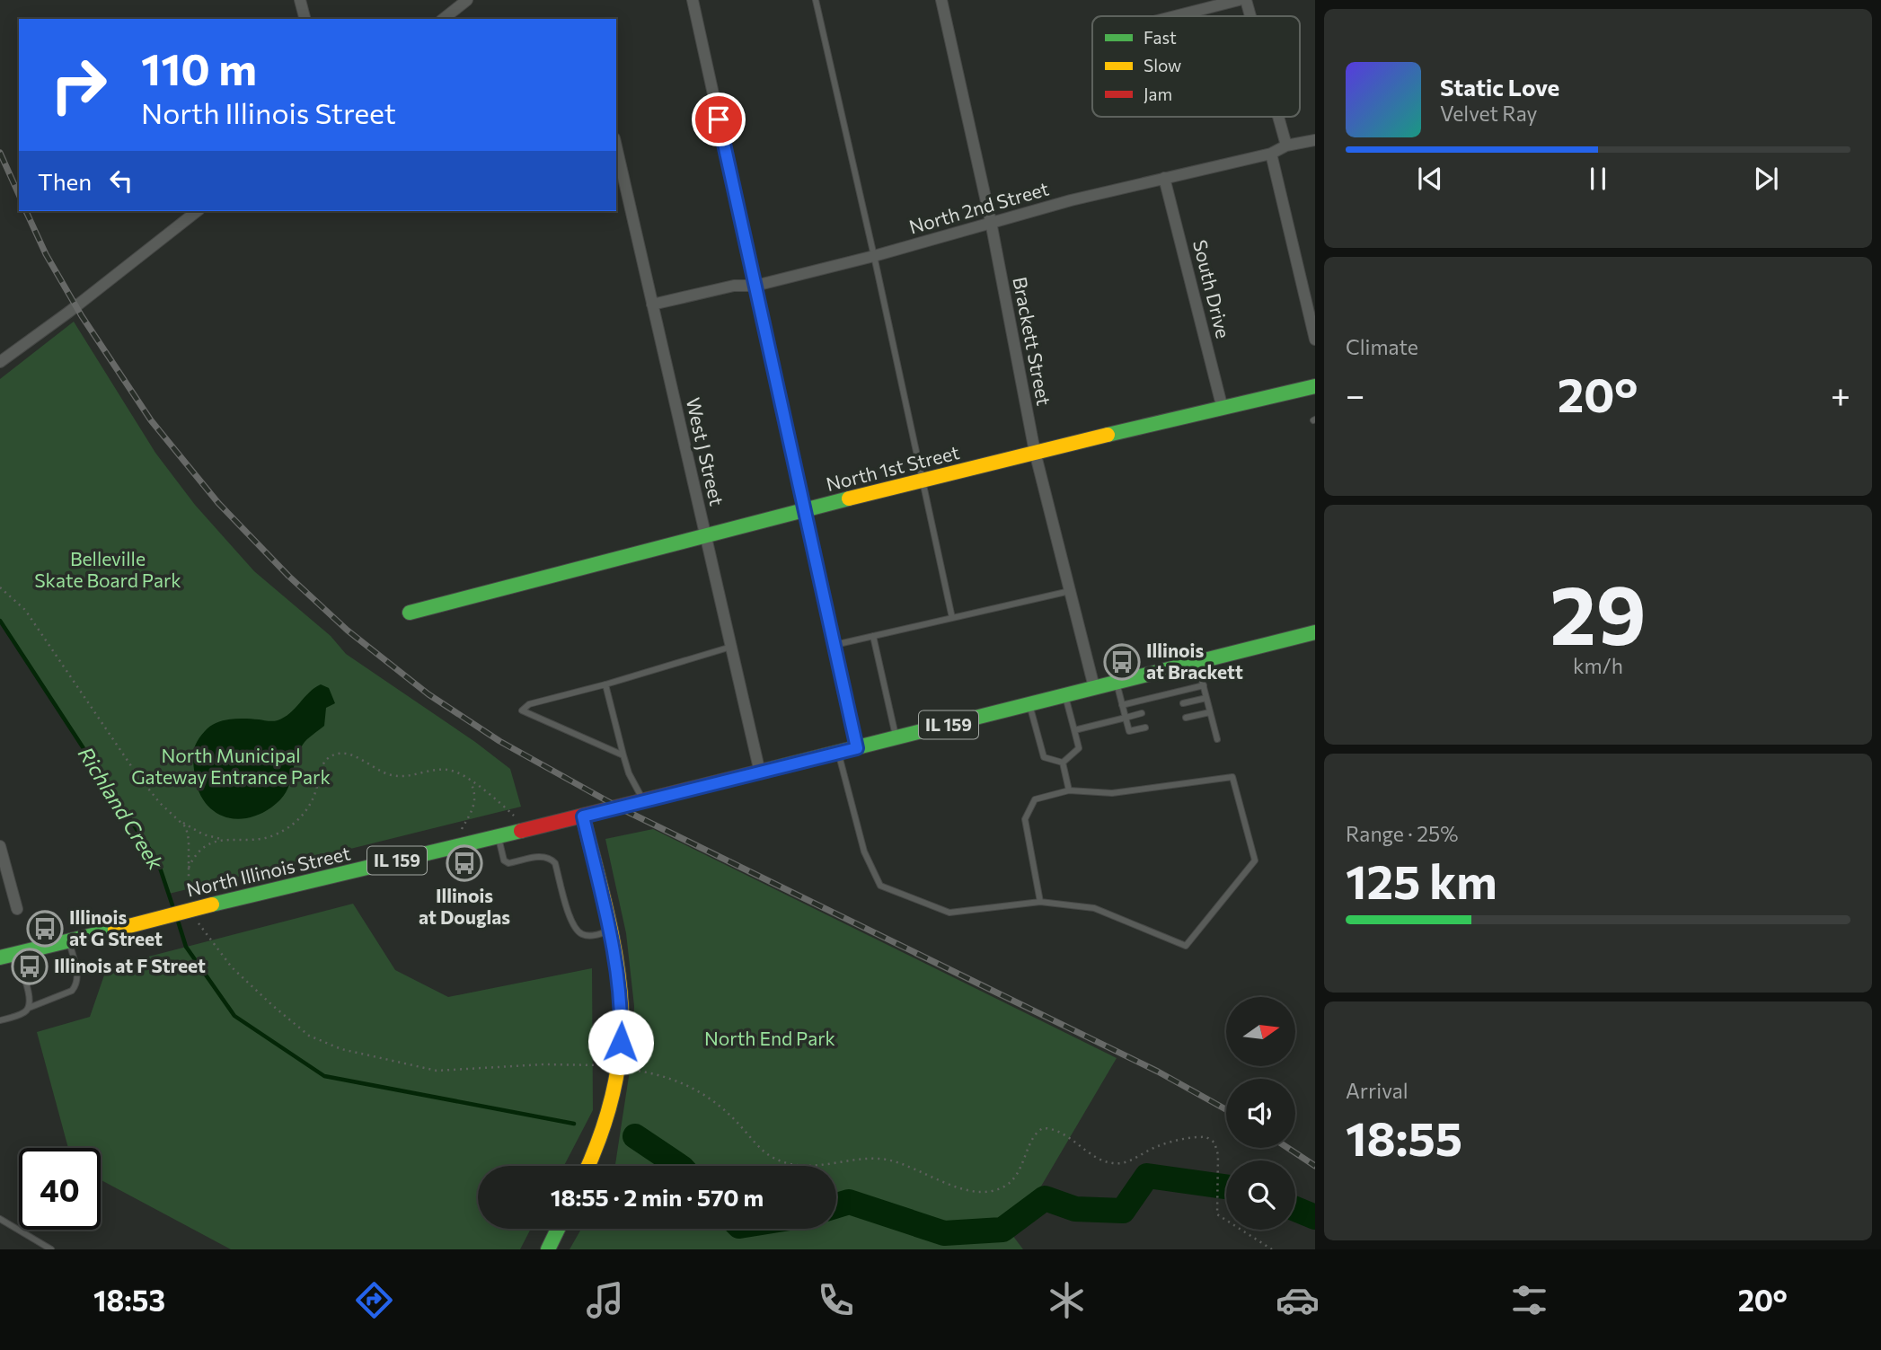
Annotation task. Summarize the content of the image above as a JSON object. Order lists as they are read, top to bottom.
{
  "streets": {
    "main road": ["North 1st Street", "IL 159", "North Illinois Street"],
    "street": [
      "North 2nd Street",
      "South Drive",
      "Brackett Street",
      "West J Street"
    ]
  },
  "crossings": [
    ["North 2nd Street", "South Drive"],
    ["North 2nd Street", "Brackett Street"],
    ["North 2nd Street", "West J Street"],
    ["South Drive", "North 1st Street"],
    ["Brackett Street", "North 1st Street"],
    ["Brackett Street", "North Illinois Street"],
    ["West J Street", "North 1st Street"],
    ["West J Street", "North Illinois Street"]
  ],
  "water": ["Richland Creek"],
  "parks": ["Belleville Skate Board Park", "North Municipal Gateway Entrance Park", "North End Park"],
  "places": {
    "bus stop": [
      "Illinois at Brackett",
      "Illinois at Douglas",
      "Illinois at G Street",
      "Illinois at F Street"
    ]
  },
  "legend": ["Fast", "Slow", "Jam"],
  "north": "right",
  "page": {
    "turn": ["110 m", "North Illinois Street"],
    "song": ["Static Love", "Velvet Ray"],
    "then": "Then",
    "tile": [
      "Climate",
      ["29", "km/h"],
      ["Range · 25%", "125 km"],
      ["Arrival", "18:55"]
    ],
    "heat": ["−", "20°", "+"],
    "limit": "40",
    "trip": "18:55 · 2 min · 570 m",
    "tabs": ["18:53", "20°"]
  }
}
